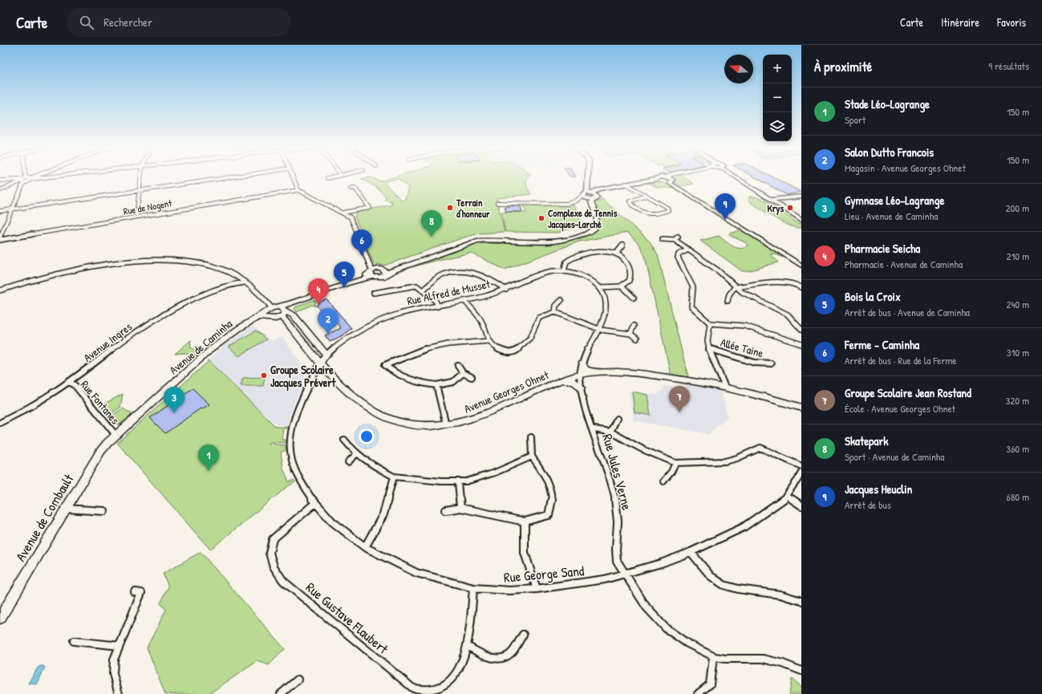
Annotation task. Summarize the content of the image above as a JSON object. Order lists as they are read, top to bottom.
{
  "streets": {
    "street": [
      "Rue de Nogent",
      "Rue Alfred de Musset",
      "Avenue Ingres",
      "Avenue de Caminha",
      "Allée Taine",
      "Avenue Georges Ohnet",
      "Rue Fontanes",
      "Rue Jules Verne",
      "Avenue de Combault",
      "Rue George Sand",
      "Rue Gustave Flaubert"
    ]
  },
  "crossings": [
    ["Rue Alfred de Musset", "Avenue Georges Ohnet"],
    ["Rue Alfred de Musset", "Rue George Sand"],
    ["Avenue Ingres", "Rue Fontanes"],
    ["Avenue de Caminha", "Rue Fontanes"],
    ["Avenue de Caminha", "Avenue de Combault"],
    ["Avenue Georges Ohnet", "Rue Jules Verne"],
    ["Avenue Georges Ohnet", "Rue George Sand"],
    ["Rue Fontanes", "Avenue de Combault"],
    ["Rue Jules Verne", "Rue George Sand"],
    ["Rue George Sand", "Rue Gustave Flaubert"]
  ],
  "places": [
    "Terrain d'honneur",
    "Krys",
    "Complexe de Tennis Jacques-Larché",
    "Groupe Scolaire Jacques Prévert"
  ],
  "north": "left",
  "page": {
    "header": "Carte",
    "search": "Rechercher",
    "nav": ["Carte", "Itinéraire", "Favoris"],
    "heading": ["À proximité", "9 résultats"],
    "map_buttons": ["+", "−"],
    "list": [
      {
        "mark": "1",
        "name": "Stade Léo-Lagrange",
        "note": "Sport",
        "value": "150 m"
      },
      {
        "mark": "2",
        "name": "Salon Dutto Francois",
        "note": "Magasin · Avenue Georges Ohnet",
        "value": "150 m"
      },
      {
        "mark": "3",
        "name": "Gymnase Léo-Lagrange",
        "note": "Lieu · Avenue de Caminha",
        "value": "200 m"
      },
      {
        "mark": "4",
        "name": "Pharmacie Seicha",
        "note": "Pharmacie · Avenue de Caminha",
        "value": "210 m"
      },
      {
        "mark": "5",
        "name": "Bois la Croix",
        "note": "Arrêt de bus · Avenue de Caminha",
        "value": "240 m"
      },
      {
        "mark": "6",
        "name": "Ferme - Caminha",
        "note": "Arrêt de bus · Rue de la Ferme",
        "value": "310 m"
      },
      {
        "mark": "7",
        "name": "Groupe Scolaire Jean Rostand",
        "note": "École · Avenue Georges Ohnet",
        "value": "320 m"
      },
      {
        "mark": "8",
        "name": "Skatepark",
        "note": "Sport · Avenue de Caminha",
        "value": "360 m"
      },
      {
        "mark": "9",
        "name": "Jacques Heuclin",
        "note": "Arrêt de bus",
        "value": "680 m"
      }
    ],
    "pins": [
      "9",
      "8",
      "6",
      "5",
      "4",
      "2",
      "7",
      "3",
      "1"
    ]
  }
}
